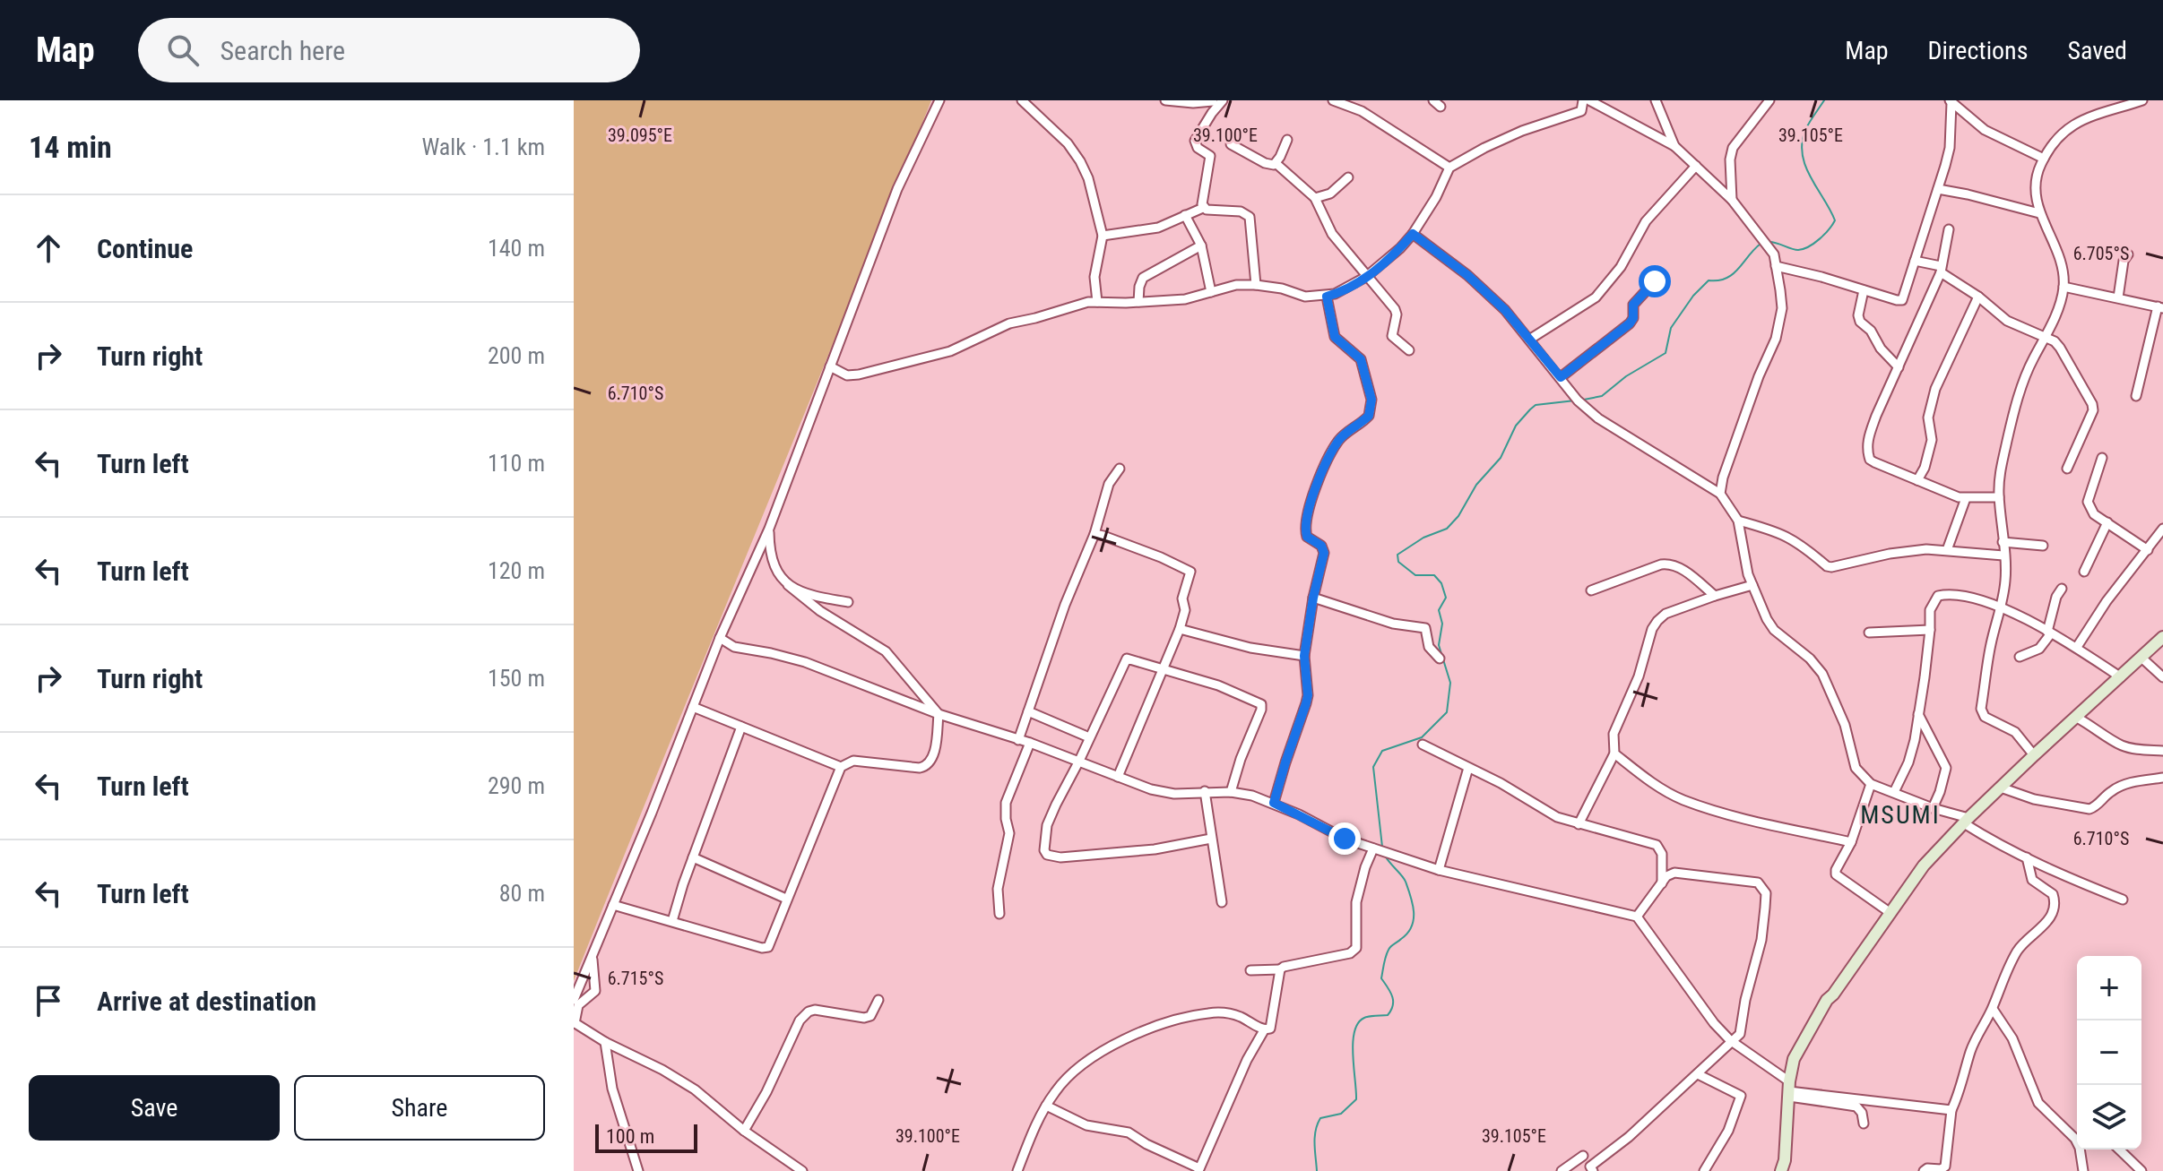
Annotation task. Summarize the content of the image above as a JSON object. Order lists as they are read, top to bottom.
{
  "districts": ["MSUMI"],
  "scale_bar": "100 m",
  "page": {
    "header": "Map",
    "search": "Search here",
    "nav": ["Map", "Directions", "Saved"],
    "heading": ["14 min", "Walk · 1.1 km"],
    "list": [
      ["Continue", "140 m"],
      ["Turn right", "200 m"],
      ["Turn left", "110 m"],
      ["Turn left", "120 m"],
      ["Turn right", "150 m"],
      ["Turn left", "290 m"],
      ["Turn left", "80 m"],
      "Arrive at destination"
    ],
    "map_buttons": ["+", "−"],
    "buttons": ["Save", "Share"],
    "scale": "100 m"
  },
  "coordinates": [
    "39.095°E",
    "39.100°E",
    "39.105°E",
    "6.705°S",
    "6.710°S",
    "6.715°S"
  ]
}
